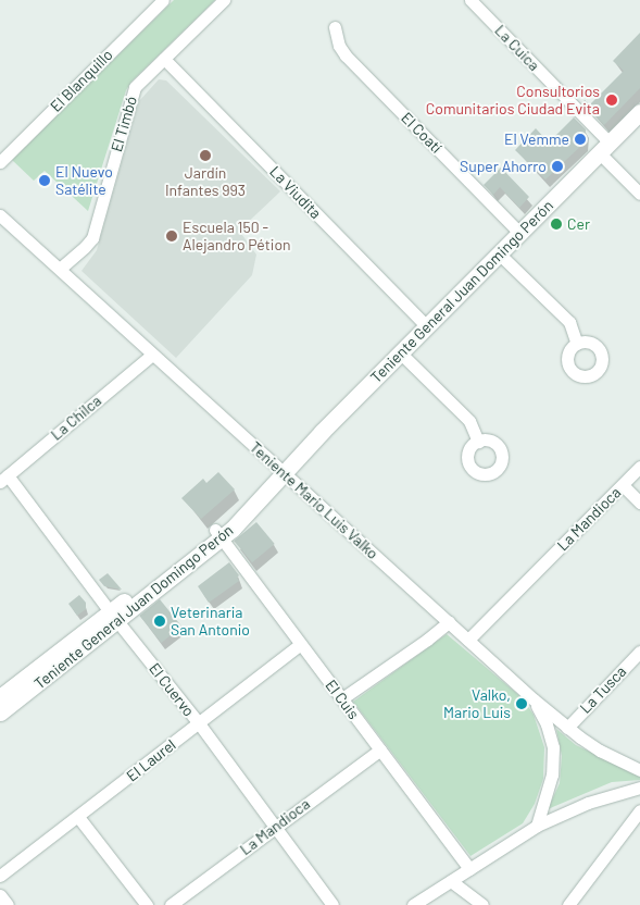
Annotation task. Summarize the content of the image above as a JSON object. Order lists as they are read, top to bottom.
{
  "streets": {
    "main road": ["Teniente General Juan Domingo Perón"],
    "street": [
      "La Cuica",
      "El Blanquillo",
      "El Timbó",
      "El Coatí",
      "La Viudita",
      "La Chilca",
      "Teniente Mario Luis Valko",
      "La Mandioca",
      "El Cuervo",
      "La Tusca",
      "El Cuis",
      "El Laurel"
    ]
  },
  "crossings": [
    ["La Cuica", "Teniente General Juan Domingo Perón"],
    ["El Timbó", "La Viudita"],
    ["El Timbó", "Teniente Mario Luis Valko"],
    ["El Coatí", "Teniente General Juan Domingo Perón"],
    ["La Viudita", "Teniente General Juan Domingo Perón"],
    ["Teniente General Juan Domingo Perón", "Teniente Mario Luis Valko"],
    ["Teniente General Juan Domingo Perón", "El Cuervo"],
    ["Teniente General Juan Domingo Perón", "El Cuis"],
    ["La Chilca", "Teniente Mario Luis Valko"],
    ["La Chilca", "El Cuervo"],
    ["Teniente Mario Luis Valko", "La Mandioca"],
    ["Teniente Mario Luis Valko", "La Tusca"],
    ["La Mandioca", "El Cuervo"],
    ["La Mandioca", "El Cuis"],
    ["El Cuervo", "El Laurel"],
    ["El Cuis", "El Laurel"]
  ],
  "places": [
    "Consultorios Comunitarios Ciudad Evita",
    "El Vemme",
    "Jardín Infantes 993",
    "Super Ahorro",
    "El Nuevo Satélite",
    "Cer",
    "Escuela 150 - Alejandro Pétion",
    "Veterinaria San Antonio",
    "Valko, Mario Luis"
  ]
}
